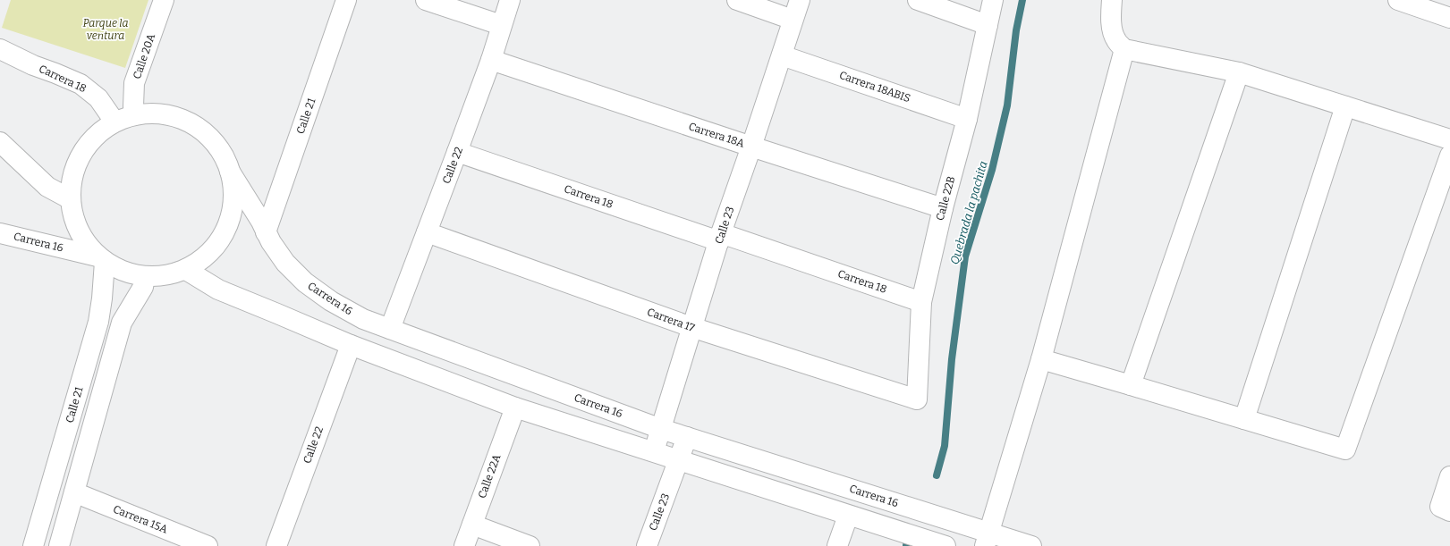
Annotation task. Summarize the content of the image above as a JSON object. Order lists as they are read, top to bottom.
{
  "streets": {
    "street": [
      "Calle 20A",
      "Carrera 18",
      "Carrera 18ABIS",
      "Calle 21",
      "Carrera 18A",
      "Calle 22",
      "Calle 22B",
      "Calle 23",
      "Carrera 16",
      "Carrera 17",
      "Calle 22A",
      "Carrera 15A"
    ]
  },
  "crossings": [
    ["Carrera 18", "Calle 22"],
    ["Carrera 18", "Calle 22B"],
    ["Carrera 18", "Calle 23"],
    ["Carrera 18ABIS", "Calle 22B"],
    ["Carrera 18ABIS", "Calle 23"],
    ["Calle 21", "Carrera 16"],
    ["Carrera 18A", "Calle 22"],
    ["Carrera 18A", "Calle 22B"],
    ["Carrera 18A", "Calle 23"],
    ["Calle 22", "Carrera 16"],
    ["Calle 22", "Carrera 17"],
    ["Calle 22B", "Carrera 17"],
    ["Calle 23", "Carrera 16"],
    ["Calle 23", "Carrera 17"]
  ],
  "water": ["Quebrada la pachita"],
  "parks": ["Parque la ventura"]
}
